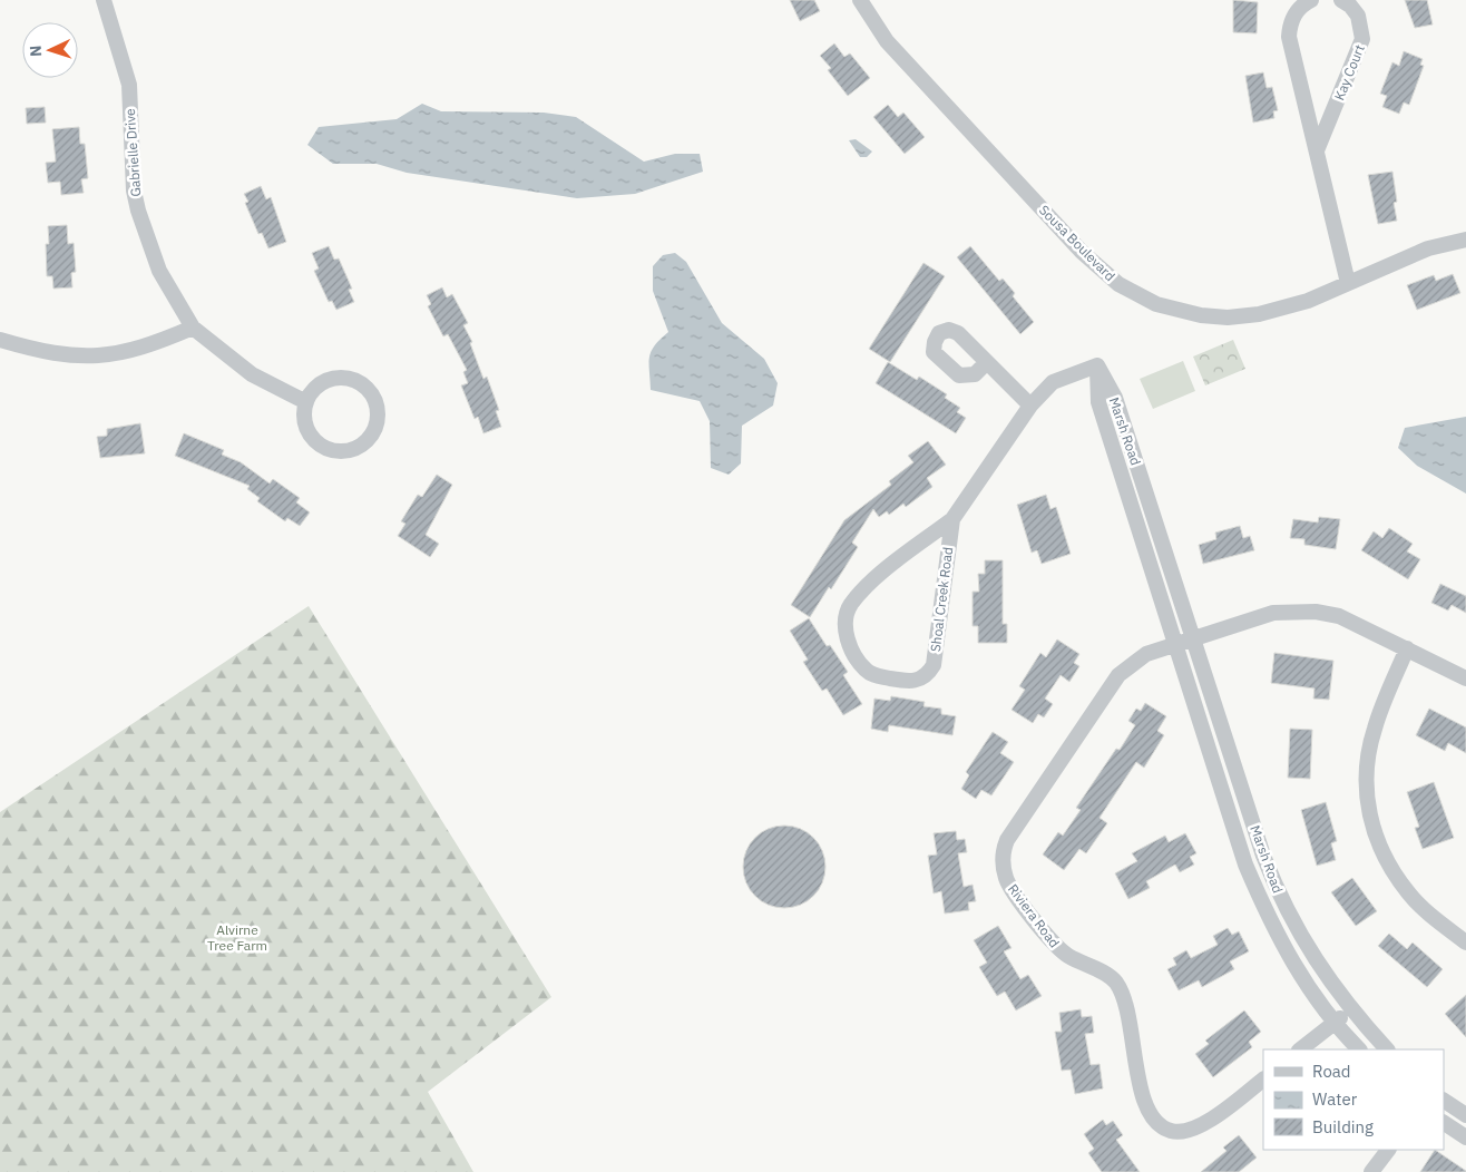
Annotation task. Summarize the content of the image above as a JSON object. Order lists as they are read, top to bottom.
{
  "streets": {
    "street": [
      "Kay Court",
      "Gabrielle Drive",
      "Sousa Boulevard",
      "Marsh Road",
      "Shoal Creek Road",
      "Riviera Road"
    ]
  },
  "crossings": [
    ["Marsh Road", "Shoal Creek Road"],
    ["Marsh Road", "Riviera Road"]
  ],
  "parks": ["Alvirne Tree Farm"],
  "legend": ["Road", "Water", "Building"],
  "north": "left"
}
